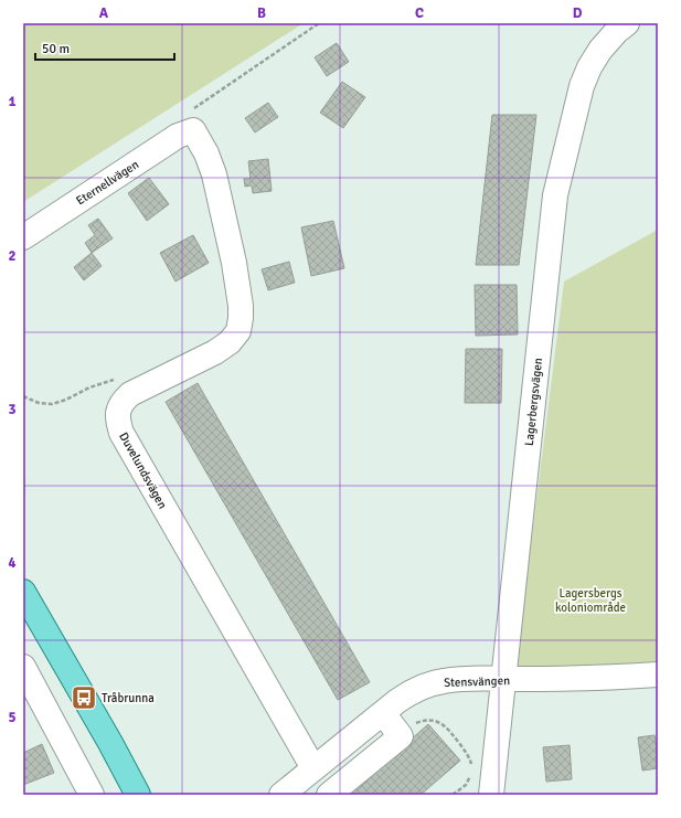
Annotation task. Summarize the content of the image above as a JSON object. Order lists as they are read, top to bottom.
{
  "streets": {
    "street": [
      "Eternellvägen",
      "Lagerbergsvägen",
      "Duvelundsvägen",
      "Stensvängen"
    ]
  },
  "crossings": [
    ["Eternellvägen", "Duvelundsvägen"],
    ["Lagerbergsvägen", "Stensvängen"],
    ["Duvelundsvägen", "Stensvängen"]
  ],
  "parks": ["Lagersbergs koloniområde"],
  "places": {
    "bus stop": ["Tråbrunna"]
  },
  "scale_bar": "50 m",
  "grid": {
    "columns": [
      "A",
      "B",
      "C",
      "D"
    ],
    "rows": [
      "1",
      "2",
      "3",
      "4",
      "5"
    ]
  }
}
